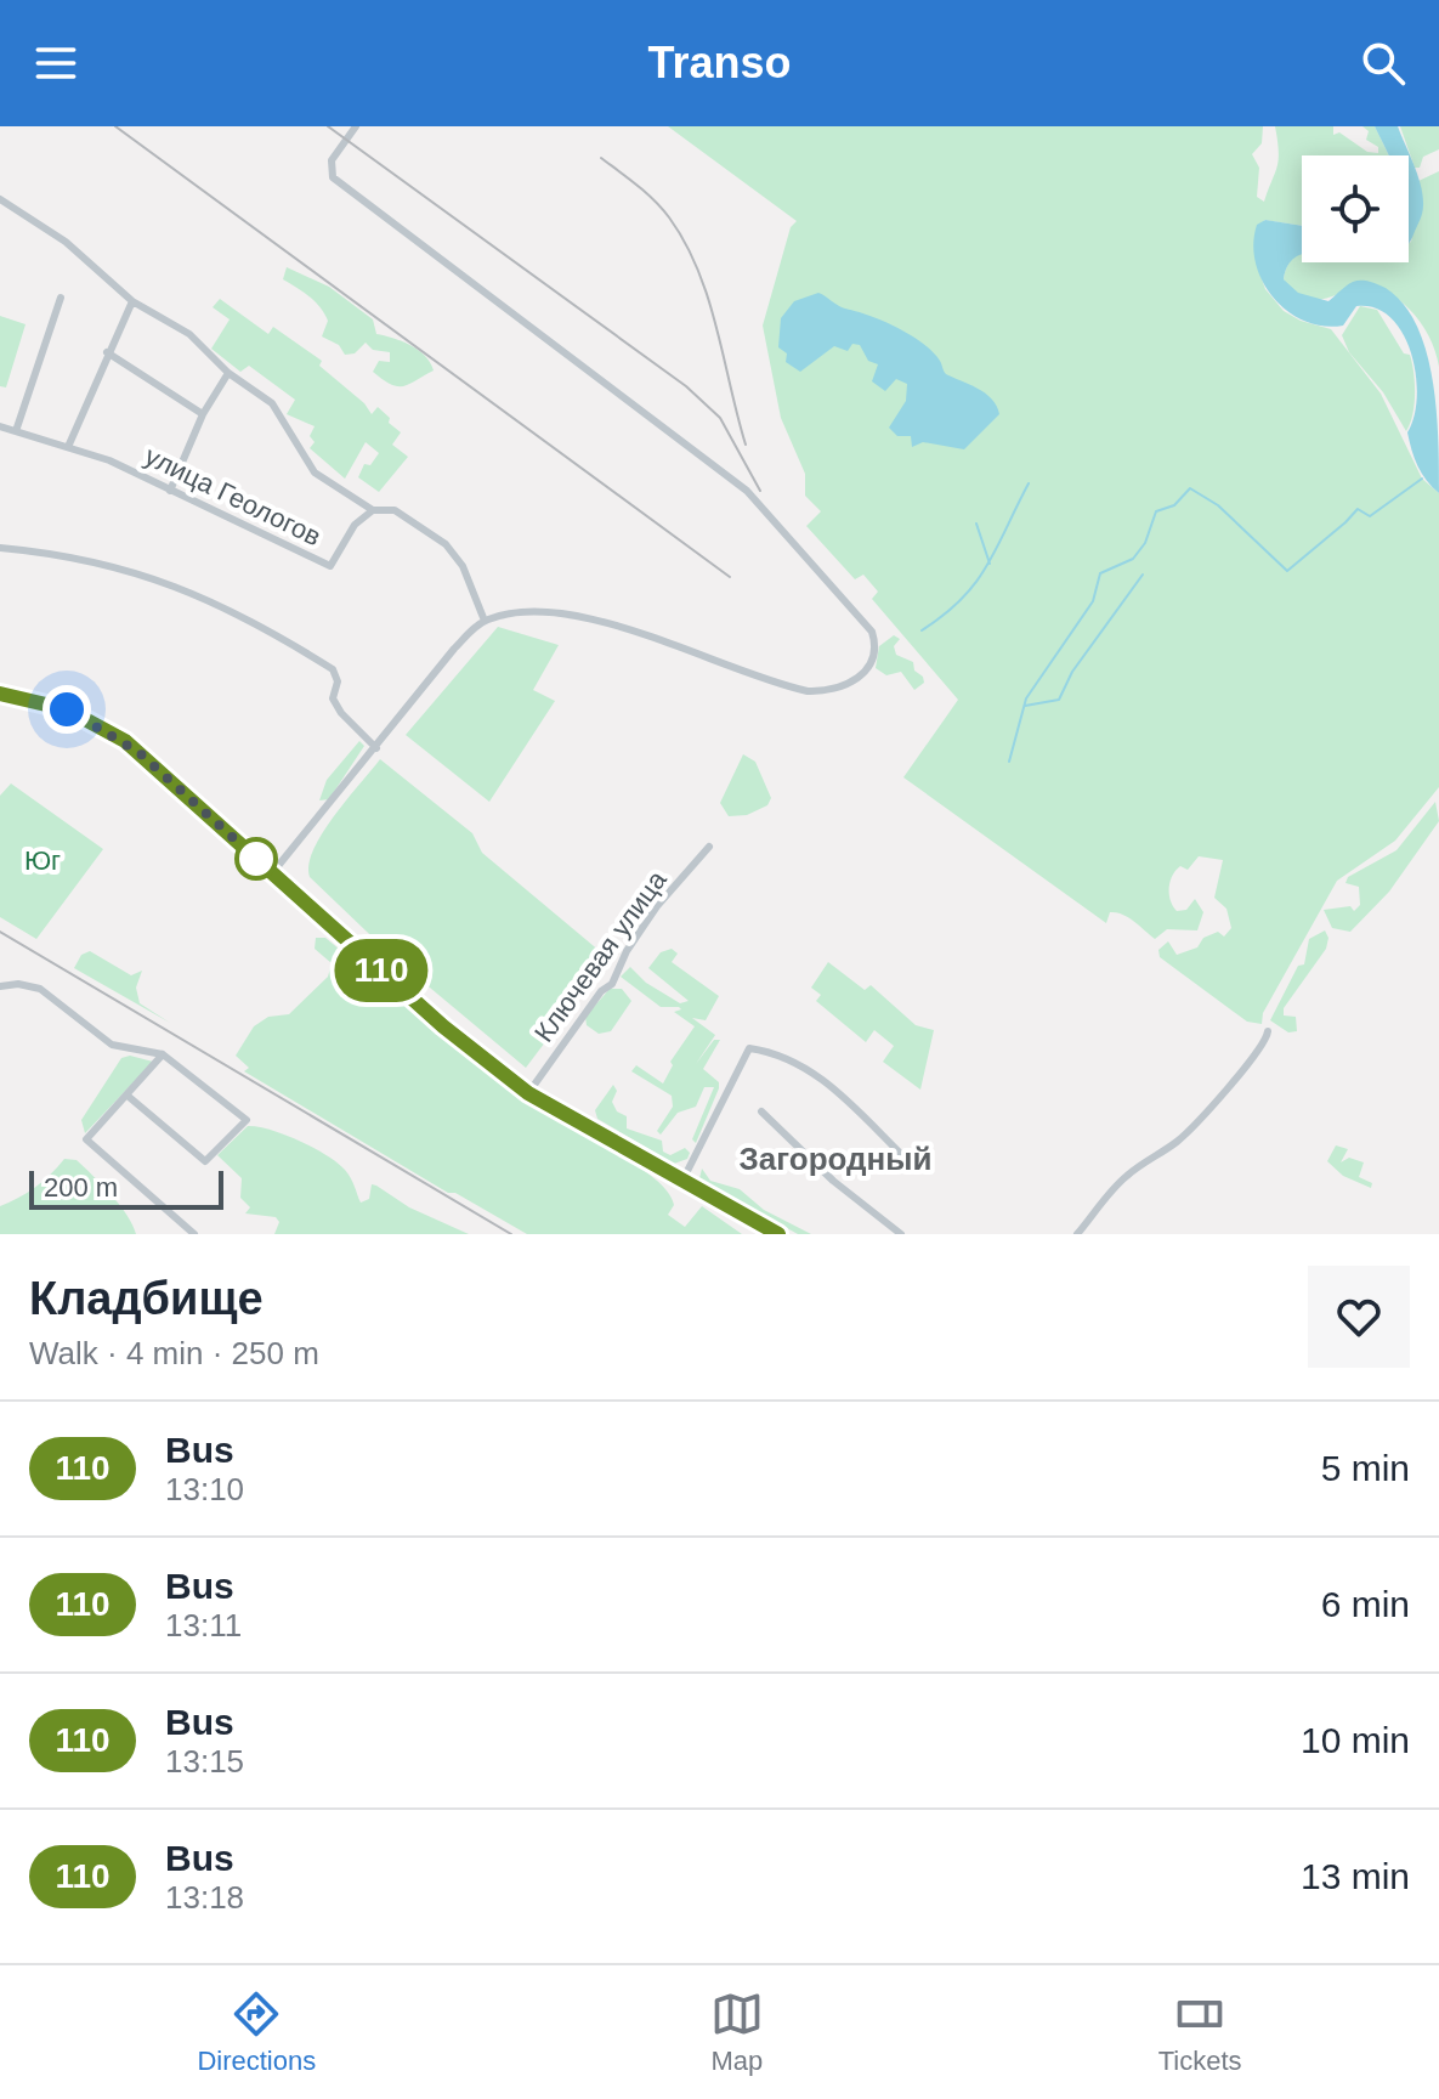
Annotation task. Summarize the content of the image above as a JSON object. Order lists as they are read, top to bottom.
{
  "streets": {
    "street": ["улица Геологов", "Ключевая улица"]
  },
  "districts": ["Загородный"],
  "parks": ["Юг"],
  "lines": ["bus line 110"],
  "scale_bar": "200 m",
  "page": {
    "header": "Transo",
    "on_map": "110",
    "scale": "200 m",
    "heading": ["Кладбище", "Walk · 4 min · 250 m"],
    "list": [
      {
        "mark": "110",
        "name": "Bus",
        "note": "13:10",
        "value": "5 min"
      },
      {
        "mark": "110",
        "name": "Bus",
        "note": "13:11",
        "value": "6 min"
      },
      {
        "mark": "110",
        "name": "Bus",
        "note": "13:15",
        "value": "10 min"
      },
      {
        "mark": "110",
        "name": "Bus",
        "note": "13:18",
        "value": "13 min"
      }
    ],
    "tabs": ["Directions", "Map", "Tickets"]
  }
}
